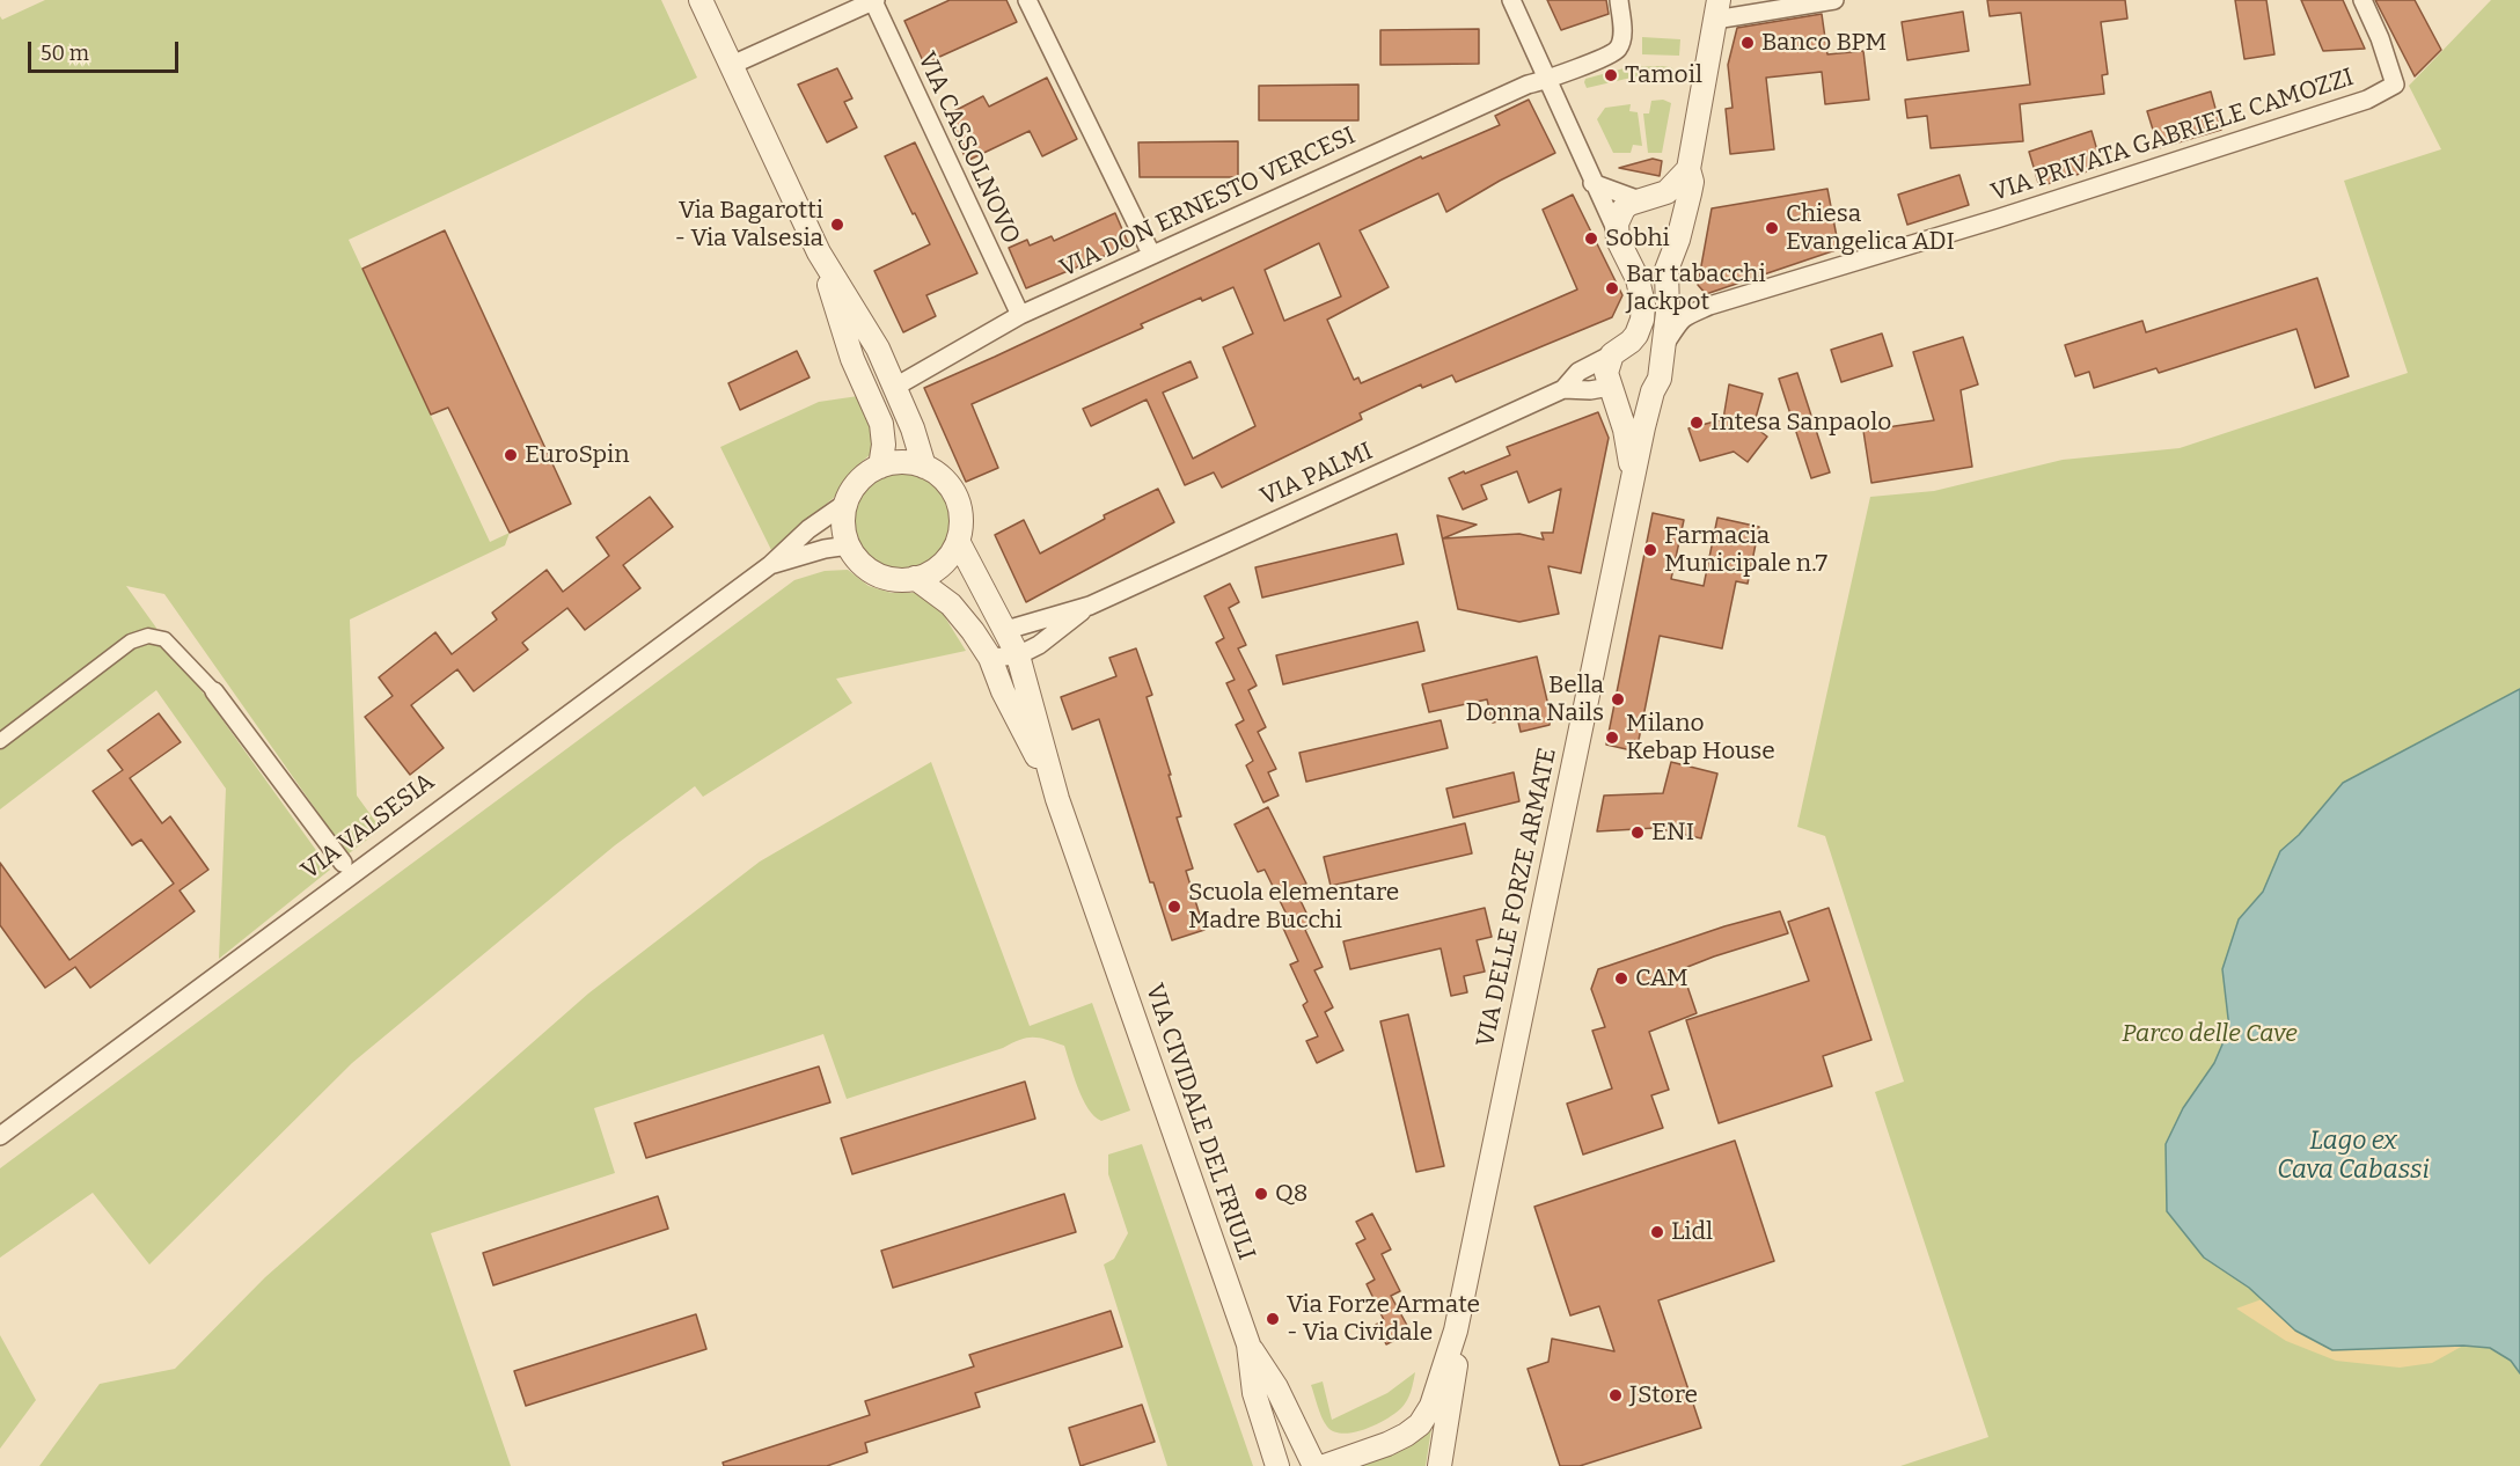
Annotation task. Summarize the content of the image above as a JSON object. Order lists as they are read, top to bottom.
{
  "streets": {
    "street": [
      "VIA PRIVATA GABRIELE CAMOZZI",
      "VIA CASSOLNOVO",
      "VIA DON ERNESTO VERCESI",
      "VIA PALMI",
      "VIA VALSESIA",
      "VIA DELLE FORZE ARMATE",
      "VIA CIVIDALE DEL FRIULI"
    ]
  },
  "crossings": [
    ["VIA CASSOLNOVO", "VIA DON ERNESTO VERCESI"],
    ["VIA DON ERNESTO VERCESI", "VIA DELLE FORZE ARMATE"],
    ["VIA PALMI", "VIA DELLE FORZE ARMATE"],
    ["VIA PALMI", "VIA CIVIDALE DEL FRIULI"],
    ["VIA VALSESIA", "VIA CIVIDALE DEL FRIULI"]
  ],
  "water": ["Lago ex Cava Cabassi"],
  "parks": ["Parco delle Cave"],
  "places": [
    "Banco BPM",
    "Tamoil",
    "Via Bagarotti - Via Valsesia",
    "Chiesa Evangelica ADI",
    "Sobhi",
    "Bar tabacchi Jackpot",
    "Intesa Sanpaolo",
    "EuroSpin",
    "Farmacia Municipale n.7",
    "Bella Donna Nails",
    "Milano Kebap House",
    "ENI",
    "Scuola elementare Madre Bucchi",
    "CAM",
    "Q8",
    "Lidl",
    "Via Forze Armate - Via Cividale",
    "JStore"
  ],
  "scale_bar": "50 m"
}
